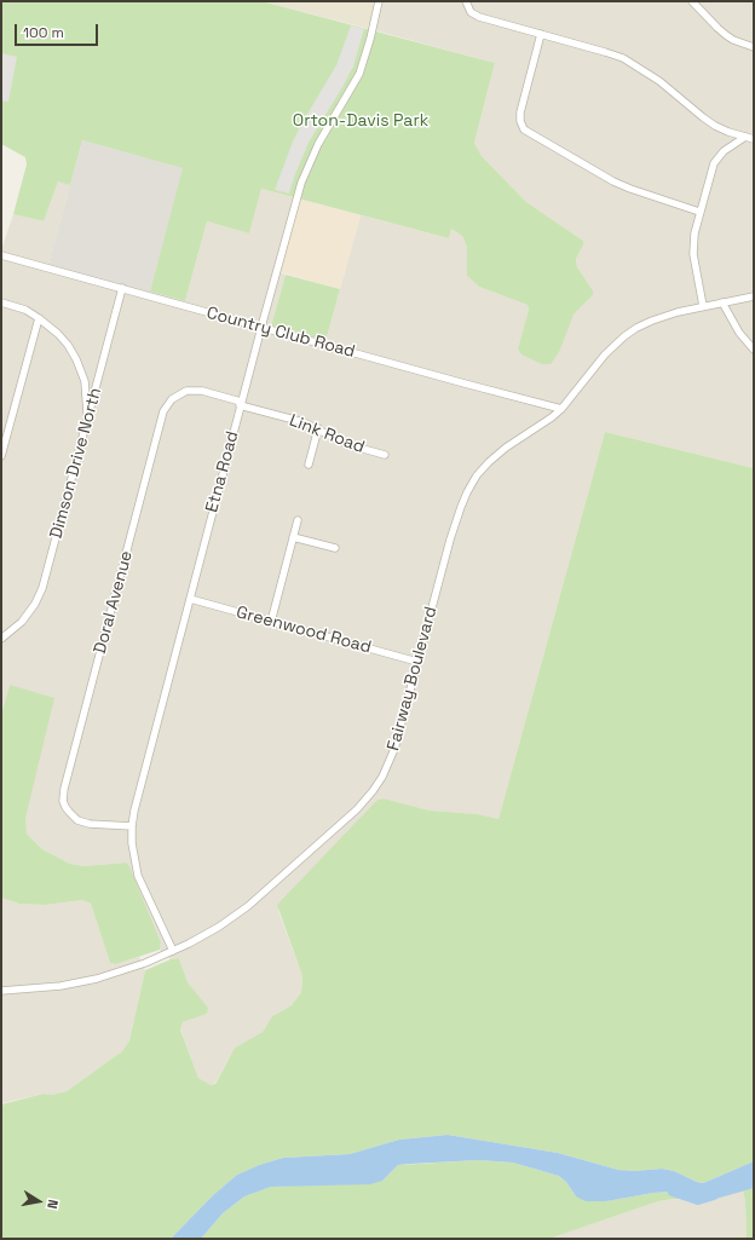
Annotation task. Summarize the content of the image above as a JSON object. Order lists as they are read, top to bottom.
{
  "streets": {
    "street": [
      "Country Club Road",
      "Link Road",
      "Dimson Drive North",
      "Etna Road",
      "Doral Avenue",
      "Greenwood Road",
      "Fairway Boulevard"
    ]
  },
  "crossings": [
    ["Country Club Road", "Dimson Drive North"],
    ["Country Club Road", "Etna Road"],
    ["Country Club Road", "Fairway Boulevard"],
    ["Link Road", "Etna Road"],
    ["Link Road", "Doral Avenue"],
    ["Etna Road", "Doral Avenue"],
    ["Etna Road", "Greenwood Road"],
    ["Etna Road", "Fairway Boulevard"],
    ["Greenwood Road", "Fairway Boulevard"]
  ],
  "parks": ["Orton-Davis Park"],
  "scale_bar": "100 m",
  "north": "right"
}
